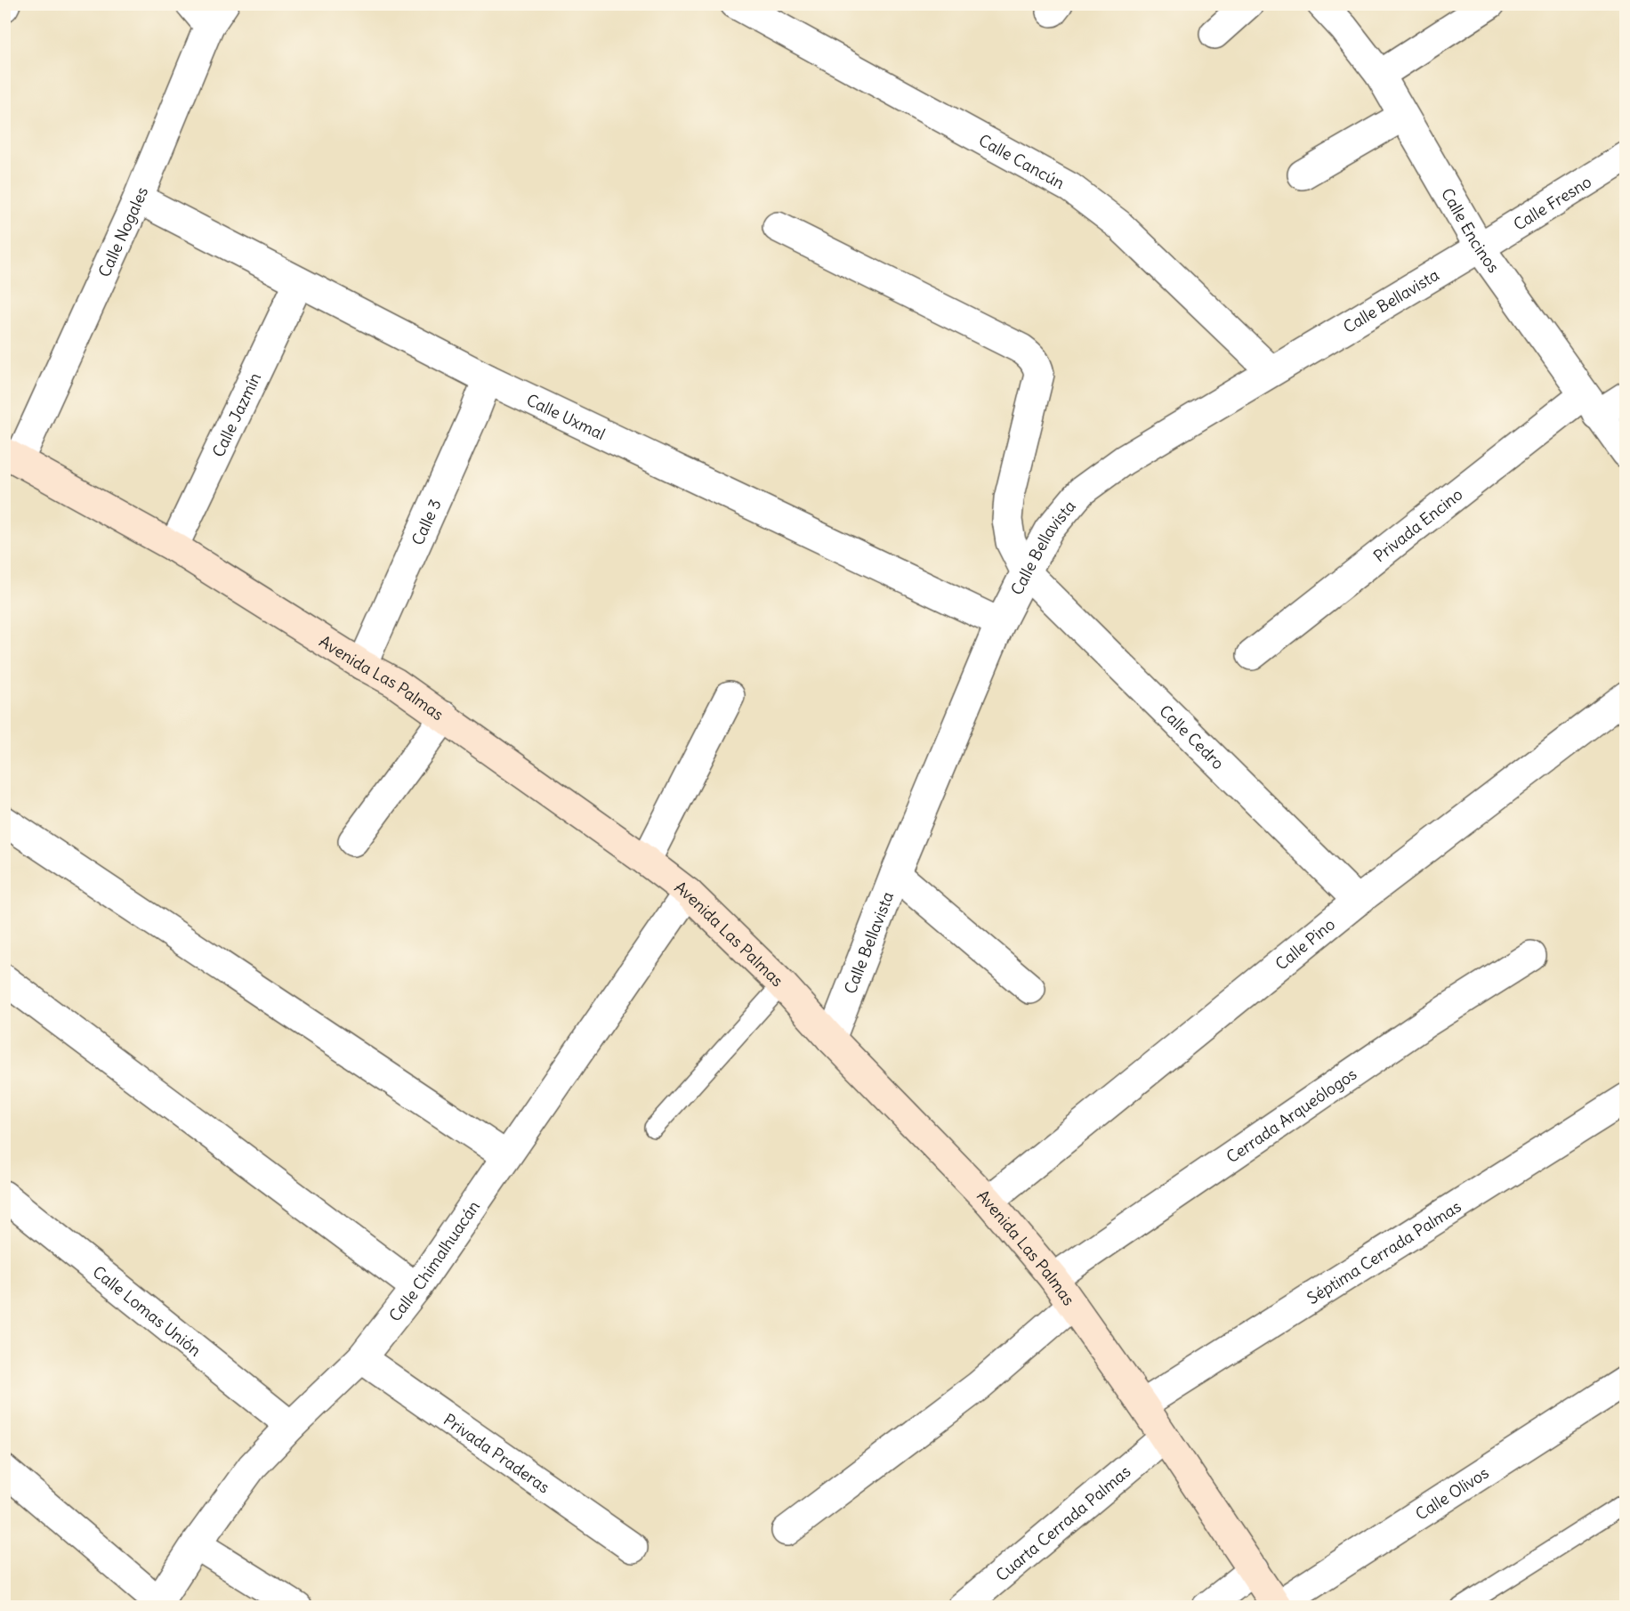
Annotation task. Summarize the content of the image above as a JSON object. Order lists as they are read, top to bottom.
{
  "streets": {
    "main road": ["Avenida Las Palmas"],
    "street": [
      "Calle Cancún",
      "Calle Fresno",
      "Calle Encinos",
      "Calle Nogales",
      "Calle Bellavista",
      "Calle Jazmín",
      "Calle Uxmal",
      "Calle 3",
      "Privada Encino",
      "Calle Cedro",
      "Calle Pino",
      "Cerrada Arqueólogos",
      "Séptima Cerrada Palmas",
      "Calle Chimalhuacán",
      "Calle Lomas Unión",
      "Privada Praderas",
      "Calle Olivos",
      "Cuarta Cerrada Palmas"
    ]
  },
  "crossings": [
    ["Calle Cancún", "Calle Bellavista"],
    ["Calle Fresno", "Calle Encinos"],
    ["Calle Fresno", "Calle Bellavista"],
    ["Calle Encinos", "Calle Bellavista"],
    ["Calle Encinos", "Privada Encino"],
    ["Calle Nogales", "Calle Uxmal"],
    ["Calle Nogales", "Avenida Las Palmas"],
    ["Calle Bellavista", "Calle Uxmal"],
    ["Calle Bellavista", "Avenida Las Palmas"],
    ["Calle Bellavista", "Calle Cedro"],
    ["Calle Jazmín", "Calle Uxmal"],
    ["Calle Jazmín", "Avenida Las Palmas"],
    ["Calle Uxmal", "Calle 3"],
    ["Calle 3", "Avenida Las Palmas"],
    ["Avenida Las Palmas", "Calle Pino"],
    ["Avenida Las Palmas", "Cerrada Arqueólogos"],
    ["Avenida Las Palmas", "Séptima Cerrada Palmas"],
    ["Avenida Las Palmas", "Calle Chimalhuacán"],
    ["Avenida Las Palmas", "Calle Olivos"],
    ["Avenida Las Palmas", "Cuarta Cerrada Palmas"],
    ["Calle Cedro", "Calle Pino"],
    ["Calle Chimalhuacán", "Calle Lomas Unión"],
    ["Calle Chimalhuacán", "Privada Praderas"]
  ]
}
